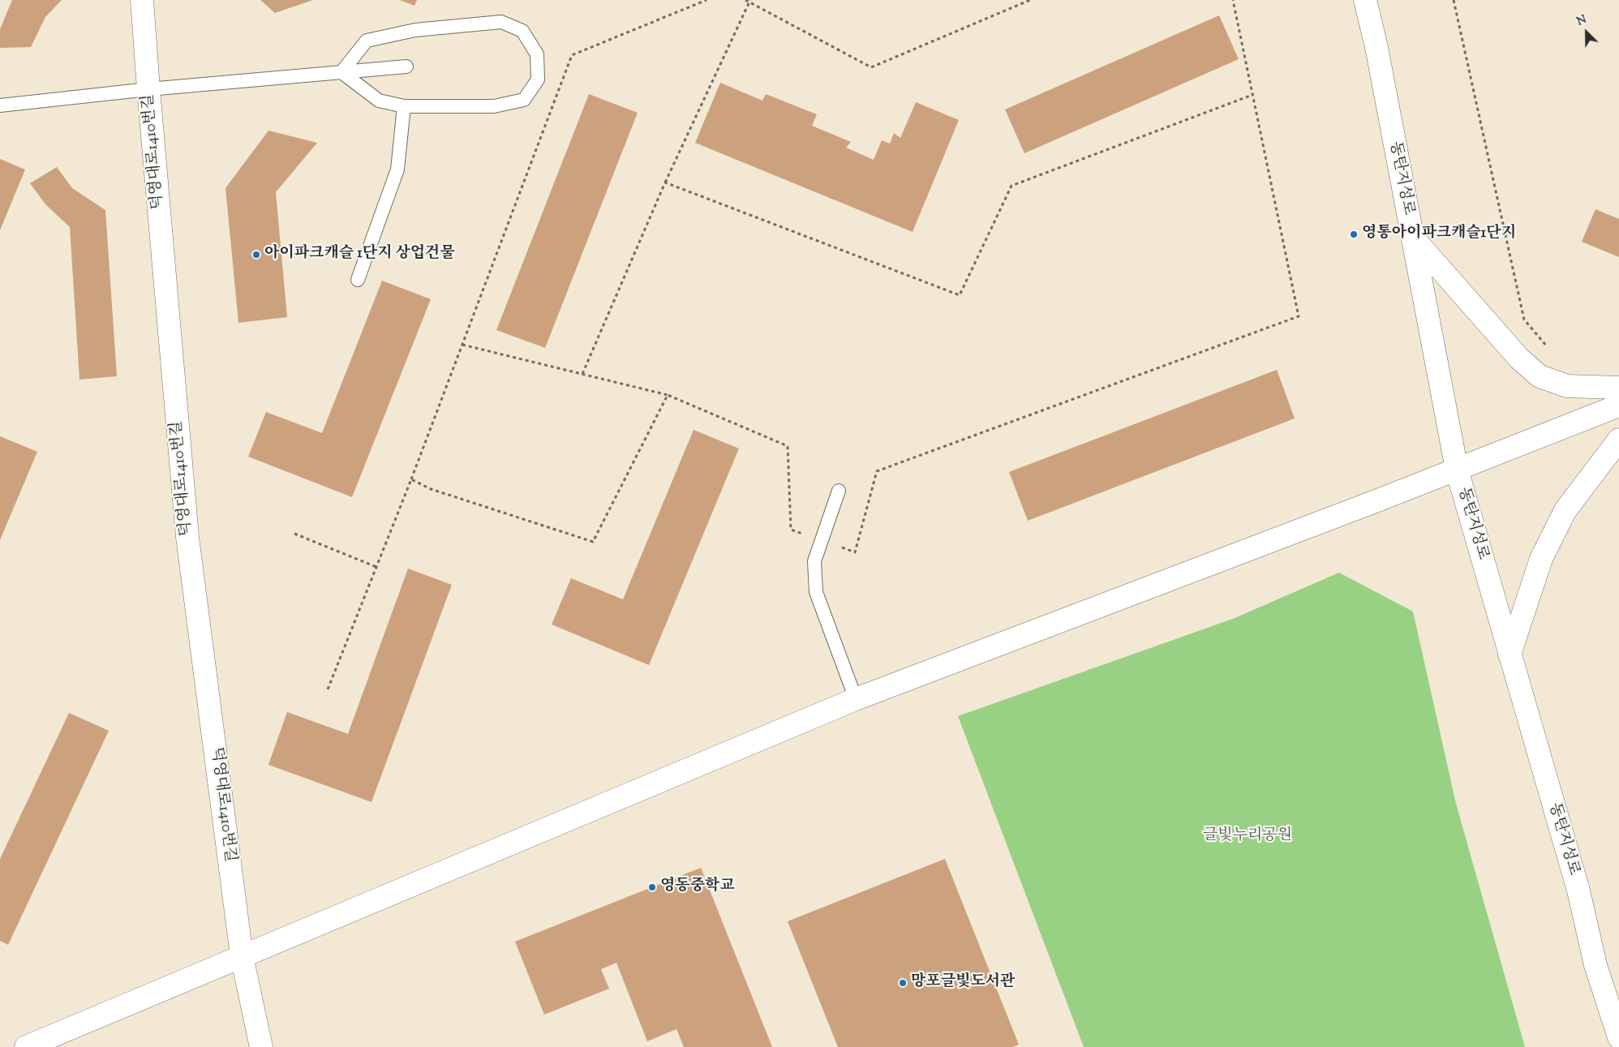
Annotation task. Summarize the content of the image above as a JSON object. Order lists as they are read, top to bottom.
{
  "streets": {
    "street": ["덕영대로1410번길", "동탄지성로"]
  },
  "parks": ["글빛누리공원"],
  "places": [
    "영통아이파크캐슬1단지",
    "아이파크캐슬 1단지 상업건물",
    "영동중학교",
    "망포글빛도서관"
  ],
  "north": "top left"
}
